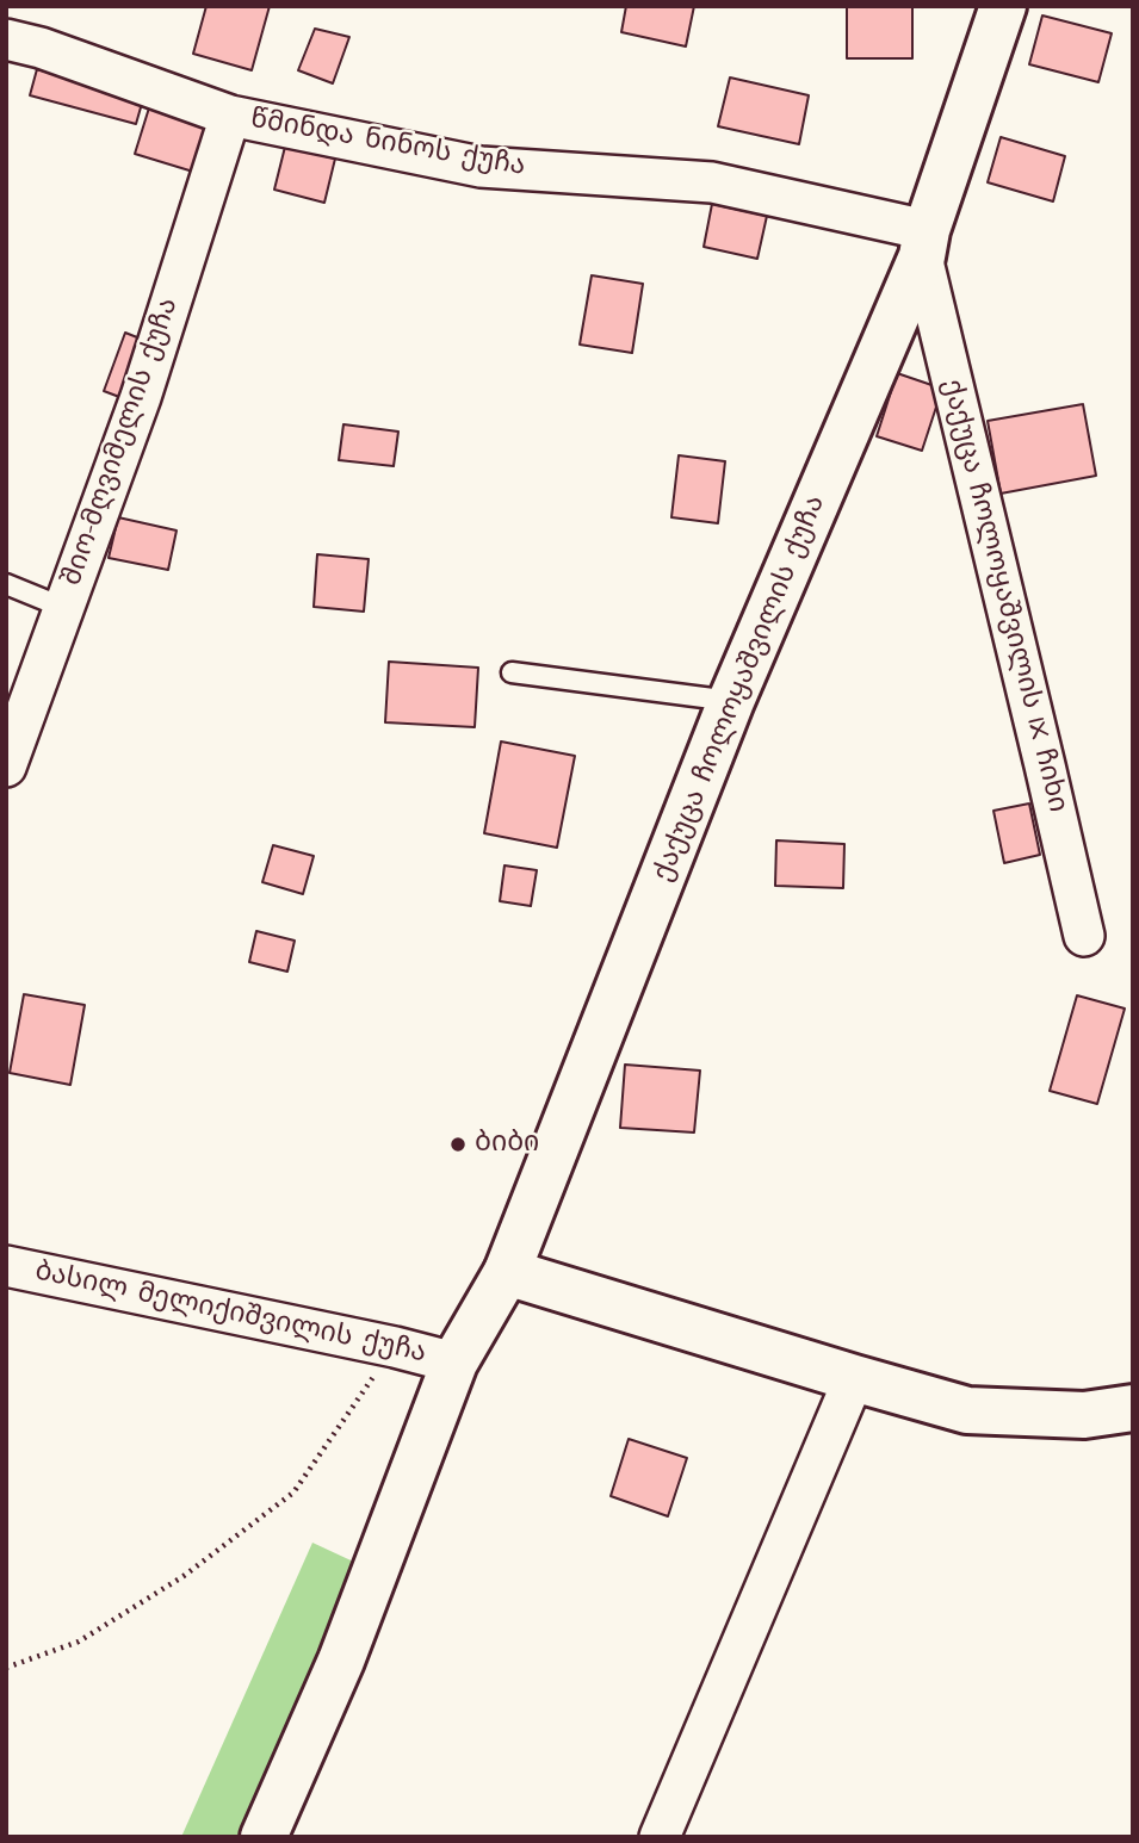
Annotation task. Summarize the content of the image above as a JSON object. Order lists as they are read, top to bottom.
{
  "streets": {
    "street": [
      "წმინდა ნინოს ქუჩა",
      "შიო-მღვიმელის ქუჩა",
      "ქაქუცა ჩოლოყაშვილის IX ჩიხი",
      "ქაქუცა ჩოლოყაშვილის ქუჩა",
      "ბასილ მელიქიშვილის ქუჩა"
    ]
  },
  "crossings": [
    ["წმინდა ნინოს ქუჩა", "შიო-მღვიმელის ქუჩა"],
    ["წმინდა ნინოს ქუჩა", "ქაქუცა ჩოლოყაშვილის IX ჩიხი"],
    ["წმინდა ნინოს ქუჩა", "ქაქუცა ჩოლოყაშვილის ქუჩა"],
    ["ქაქუცა ჩოლოყაშვილის IX ჩიხი", "ქაქუცა ჩოლოყაშვილის ქუჩა"],
    ["ქაქუცა ჩოლოყაშვილის ქუჩა", "ბასილ მელიქიშვილის ქუჩა"]
  ],
  "places": ["ბიბი"]
}
